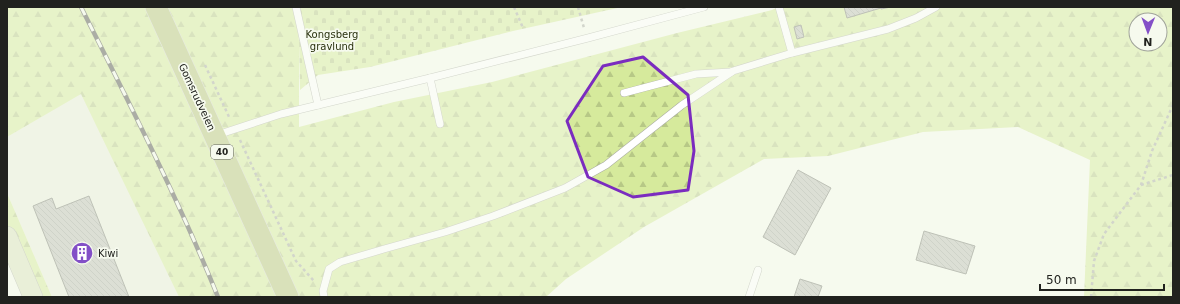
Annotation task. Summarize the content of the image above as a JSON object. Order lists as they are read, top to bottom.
{
  "streets": {
    "main road": ["Gomsrudveien", "40"]
  },
  "parks": ["Kongsberg gravlund"],
  "places": {
    "building": ["Kiwi"]
  },
  "scale_bar": "50 m",
  "north": "bottom"
}
